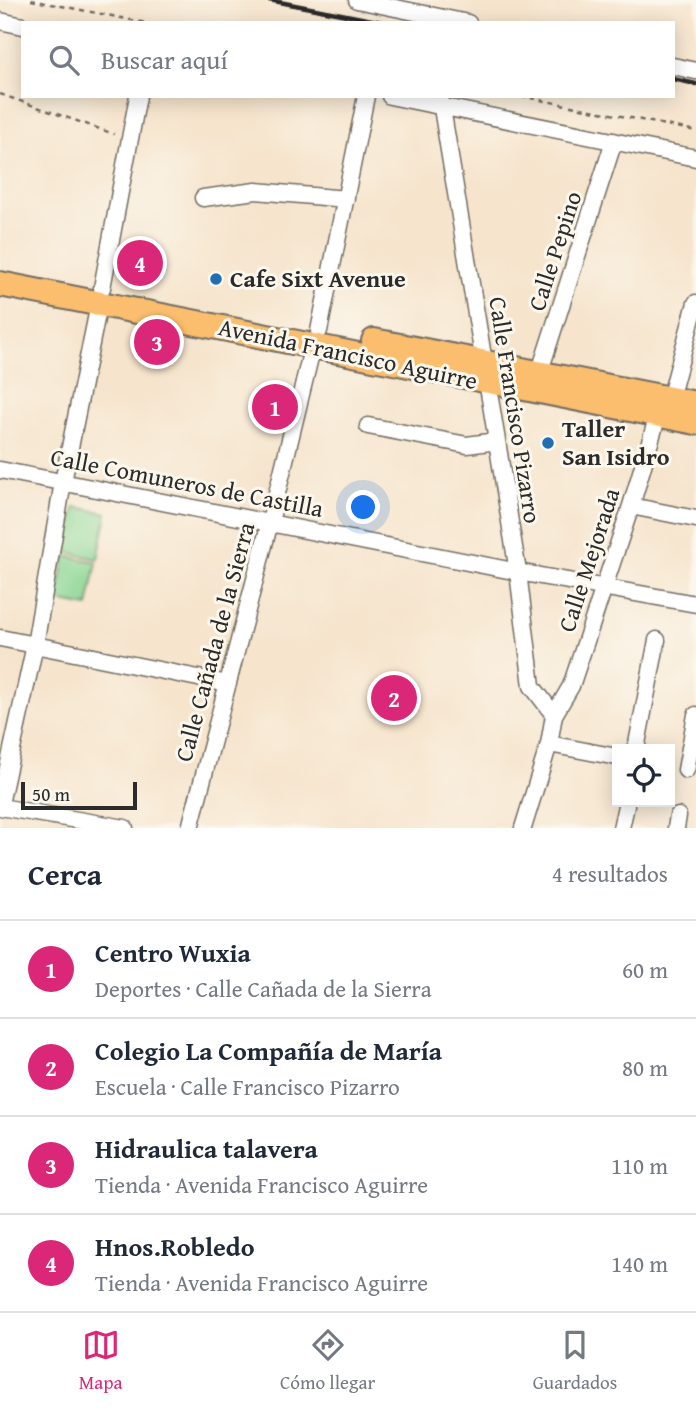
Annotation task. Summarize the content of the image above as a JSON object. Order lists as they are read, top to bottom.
{
  "streets": {
    "main road": ["Avenida Francisco Aguirre"],
    "street": [
      "Calle Pepino",
      "Calle Francisco Pizarro",
      "Calle Comuneros de Castilla",
      "Calle Mejorada",
      "Calle Cañada de la Sierra"
    ]
  },
  "crossings": [
    ["Calle Pepino", "Avenida Francisco Aguirre"],
    ["Avenida Francisco Aguirre", "Calle Francisco Pizarro"],
    ["Avenida Francisco Aguirre", "Calle Mejorada"],
    ["Avenida Francisco Aguirre", "Calle Cañada de la Sierra"],
    ["Calle Francisco Pizarro", "Calle Comuneros de Castilla"],
    ["Calle Francisco Pizarro", "Calle Mejorada"],
    ["Calle Comuneros de Castilla", "Calle Mejorada"],
    ["Calle Comuneros de Castilla", "Calle Cañada de la Sierra"]
  ],
  "places": ["Cafe Sixt Avenue", "Taller San Isidro"],
  "scale_bar": "50 m",
  "page": {
    "search": "Buscar aquí",
    "pins": [
      "4",
      "3",
      "1",
      "2"
    ],
    "scale": "50 m",
    "heading": ["Cerca", "4 resultados"],
    "list": [
      {
        "mark": "1",
        "name": "Centro Wuxia",
        "note": "Deportes · Calle Cañada de la Sierra",
        "value": "60 m"
      },
      {
        "mark": "2",
        "name": "Colegio La Compañía de María",
        "note": "Escuela · Calle Francisco Pizarro",
        "value": "80 m"
      },
      {
        "mark": "3",
        "name": "Hidraulica talavera",
        "note": "Tienda · Avenida Francisco Aguirre",
        "value": "110 m"
      },
      {
        "mark": "4",
        "name": "Hnos.Robledo",
        "note": "Tienda · Avenida Francisco Aguirre",
        "value": "140 m"
      }
    ],
    "nav": ["Mapa", "Cómo llegar", "Guardados"]
  }
}
